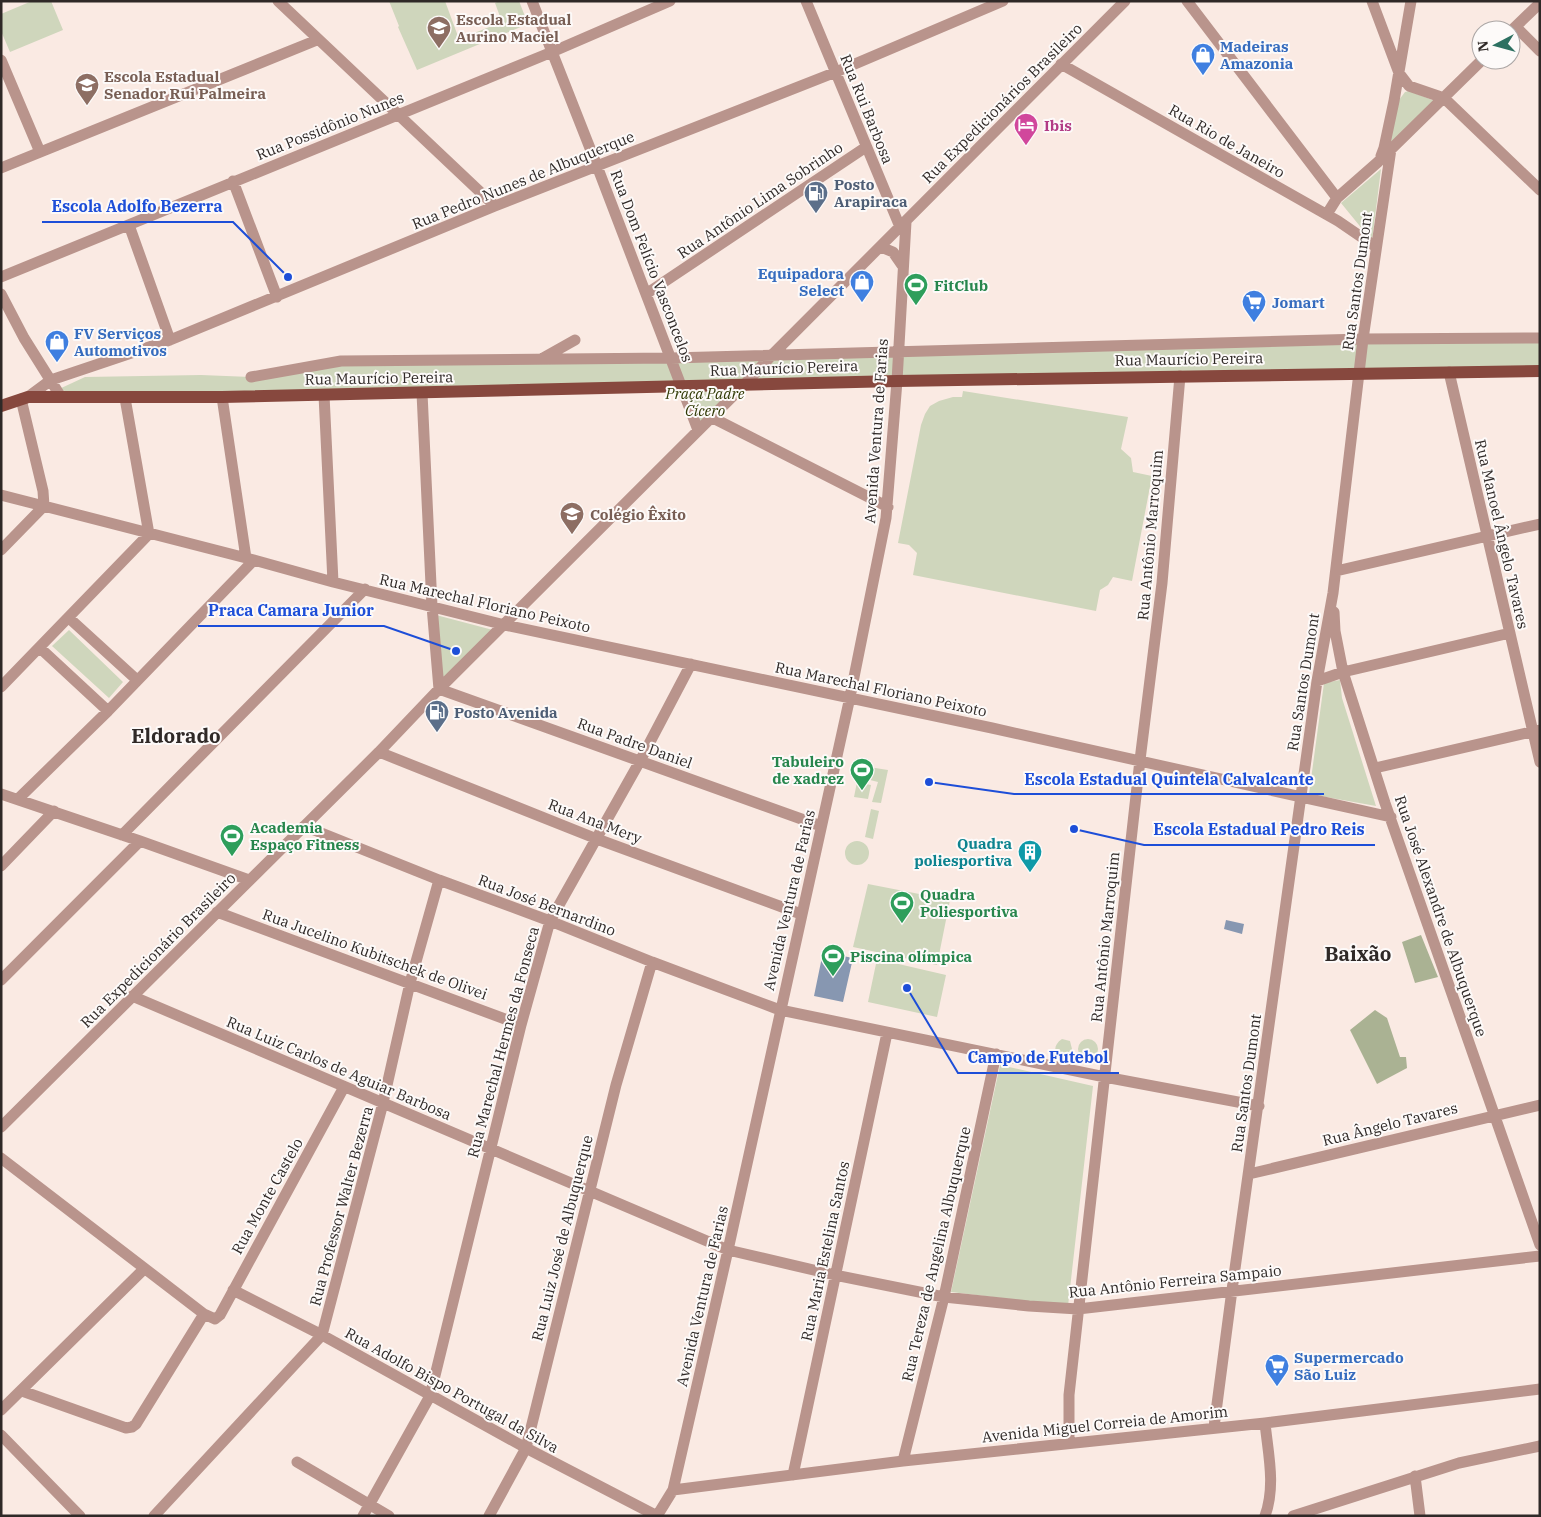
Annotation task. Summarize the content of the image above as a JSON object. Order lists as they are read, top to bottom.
{
  "streets": {
    "main road": ["Rua Maurício Pereira"],
    "street": [
      "Rua Expedicionários Brasileiro",
      "Rua Rui Barbosa",
      "Rua Possidônio Nunes",
      "Rua Rio de Janeiro",
      "Rua Pedro Nunes de Albuquerque",
      "Rua Antônio Lima Sobrinho",
      "Rua Dom Felício Vasconcelos",
      "Rua Santos Dumont",
      "Avenida Ventura de Farias",
      "Rua Manoel Ângelo Tavares",
      "Rua Antônio Marroquim",
      "Rua Marechal Floriano Peixoto",
      "Rua Padre Daniel",
      "Rua Ana Mery",
      "Rua José Bernardino",
      "Rua José Alexandre de Albuquerque",
      "Rua Expedicionário Brasileiro",
      "Rua Jucelino Kubitschek de Olivei",
      "Rua Marechal Hermes da Fonseca",
      "Rua Luiz Carlos de Aguiar Barbosa",
      "Rua Ângelo Tavares",
      "Rua Monte Castelo",
      "Rua Professor Walter Bezerra",
      "Rua Luiz José de Albuquerque",
      "Rua Maria Estelina Santos",
      "Rua Tereza de Angelina Albuquerque",
      "Rua Antônio Ferreira Sampaio",
      "Rua Adolfo Bispo Portugal da Silva",
      "Avenida Miguel Correia de Amorim"
    ]
  },
  "crossings": [
    ["Rua Expedicionários Brasileiro", "Rua Rui Barbosa"],
    ["Rua Expedicionários Brasileiro", "Rua Rio de Janeiro"],
    ["Rua Expedicionários Brasileiro", "Rua Dom Felício Vasconcelos"],
    ["Rua Expedicionários Brasileiro", "Rua Maurício Pereira"],
    ["Rua Expedicionários Brasileiro", "Avenida Ventura de Farias"],
    ["Rua Expedicionários Brasileiro", "Rua Expedicionário Brasileiro"],
    ["Rua Rui Barbosa", "Rua Pedro Nunes de Albuquerque"],
    ["Rua Rui Barbosa", "Rua Antônio Lima Sobrinho"],
    ["Rua Rui Barbosa", "Avenida Ventura de Farias"],
    ["Rua Possidônio Nunes", "Rua Dom Felício Vasconcelos"],
    ["Rua Rio de Janeiro", "Rua Santos Dumont"],
    ["Rua Pedro Nunes de Albuquerque", "Rua Dom Felício Vasconcelos"],
    ["Rua Pedro Nunes de Albuquerque", "Rua Maurício Pereira"],
    ["Rua Antônio Lima Sobrinho", "Rua Dom Felício Vasconcelos"],
    ["Rua Dom Felício Vasconcelos", "Rua Maurício Pereira"],
    ["Rua Dom Felício Vasconcelos", "Rua Expedicionário Brasileiro"],
    ["Rua Santos Dumont", "Rua Maurício Pereira"],
    ["Rua Santos Dumont", "Rua Marechal Floriano Peixoto"],
    ["Rua Santos Dumont", "Rua José Bernardino"],
    ["Rua Santos Dumont", "Rua José Alexandre de Albuquerque"],
    ["Rua Santos Dumont", "Rua Ângelo Tavares"],
    ["Rua Santos Dumont", "Rua Antônio Ferreira Sampaio"],
    ["Rua Santos Dumont", "Avenida Miguel Correia de Amorim"],
    ["Rua Maurício Pereira", "Avenida Ventura de Farias"],
    ["Rua Maurício Pereira", "Rua Manoel Ângelo Tavares"],
    ["Rua Maurício Pereira", "Rua Antônio Marroquim"],
    ["Avenida Ventura de Farias", "Rua Marechal Floriano Peixoto"],
    ["Avenida Ventura de Farias", "Rua Padre Daniel"],
    ["Avenida Ventura de Farias", "Rua Ana Mery"],
    ["Avenida Ventura de Farias", "Rua José Bernardino"],
    ["Avenida Ventura de Farias", "Rua Luiz Carlos de Aguiar Barbosa"],
    ["Avenida Ventura de Farias", "Rua Antônio Ferreira Sampaio"],
    ["Avenida Ventura de Farias", "Rua Adolfo Bispo Portugal da Silva"],
    ["Avenida Ventura de Farias", "Avenida Miguel Correia de Amorim"],
    ["Rua Antônio Marroquim", "Rua Marechal Floriano Peixoto"],
    ["Rua Antônio Marroquim", "Rua José Bernardino"],
    ["Rua Antônio Marroquim", "Rua Antônio Ferreira Sampaio"],
    ["Rua Antônio Marroquim", "Avenida Miguel Correia de Amorim"],
    ["Rua Marechal Floriano Peixoto", "Rua José Alexandre de Albuquerque"],
    ["Rua Marechal Floriano Peixoto", "Rua Expedicionário Brasileiro"],
    ["Rua Marechal Floriano Peixoto", "Rua Marechal Hermes da Fonseca"],
    ["Rua Padre Daniel", "Rua Expedicionário Brasileiro"],
    ["Rua Padre Daniel", "Rua Marechal Hermes da Fonseca"],
    ["Rua Ana Mery", "Rua Expedicionário Brasileiro"],
    ["Rua Ana Mery", "Rua Marechal Hermes da Fonseca"],
    ["Rua José Bernardino", "Rua Expedicionário Brasileiro"],
    ["Rua José Bernardino", "Rua Marechal Hermes da Fonseca"],
    ["Rua José Bernardino", "Rua Professor Walter Bezerra"],
    ["Rua José Bernardino", "Rua Luiz José de Albuquerque"],
    ["Rua José Bernardino", "Rua Maria Estelina Santos"],
    ["Rua José Bernardino", "Rua Tereza de Angelina Albuquerque"],
    ["Rua José Alexandre de Albuquerque", "Rua Ângelo Tavares"],
    ["Rua Expedicionário Brasileiro", "Rua Jucelino Kubitschek de Olivei"],
    ["Rua Expedicionário Brasileiro", "Rua Luiz Carlos de Aguiar Barbosa"],
    ["Rua Jucelino Kubitschek de Olivei", "Rua Marechal Hermes da Fonseca"],
    ["Rua Jucelino Kubitschek de Olivei", "Rua Professor Walter Bezerra"],
    ["Rua Marechal Hermes da Fonseca", "Rua Luiz Carlos de Aguiar Barbosa"],
    ["Rua Marechal Hermes da Fonseca", "Rua Adolfo Bispo Portugal da Silva"],
    ["Rua Luiz Carlos de Aguiar Barbosa", "Rua Monte Castelo"],
    ["Rua Luiz Carlos de Aguiar Barbosa", "Rua Professor Walter Bezerra"],
    ["Rua Luiz Carlos de Aguiar Barbosa", "Rua Luiz José de Albuquerque"],
    ["Rua Luiz Carlos de Aguiar Barbosa", "Rua Antônio Ferreira Sampaio"],
    ["Rua Monte Castelo", "Rua Adolfo Bispo Portugal da Silva"],
    ["Rua Professor Walter Bezerra", "Rua Adolfo Bispo Portugal da Silva"],
    ["Rua Luiz José de Albuquerque", "Rua Adolfo Bispo Portugal da Silva"],
    ["Rua Maria Estelina Santos", "Rua Antônio Ferreira Sampaio"],
    ["Rua Maria Estelina Santos", "Avenida Miguel Correia de Amorim"],
    ["Rua Tereza de Angelina Albuquerque", "Rua Antônio Ferreira Sampaio"],
    ["Rua Tereza de Angelina Albuquerque", "Avenida Miguel Correia de Amorim"]
  ],
  "districts": ["Eldorado", "Baixão"],
  "parks": ["Praça Padre Cícero"],
  "places": {
    "school or university": ["Escola Estadual Aurino Maciel", "Escola Estadual Senador Rui Palmeira", "Colégio Êxito"],
    "shop": ["Madeiras Amazonia", "Equipadora Select", "FV Serviços Automotivos"],
    "hotel": ["Ibis"],
    "fuel station": ["Posto Arapiraca", "Posto Avenida"],
    "other": [
      "Escola Adolfo Bezerra",
      "Praca Camara Junior",
      "Escola Estadual Quintela Calvalcante",
      "Escola Estadual Pedro Reis",
      "Campo de Futebol"
    ],
    "sports": [
      "FitClub",
      "Tabuleiro de xadrez",
      "Academia Espaço Fitness",
      "Quadra Poliesportiva",
      "Piscina olímpica"
    ],
    "supermarket": ["Jomart", "Supermercado São Luiz"],
    "building": ["Quadra poliesportiva"]
  },
  "north": "left"
}
